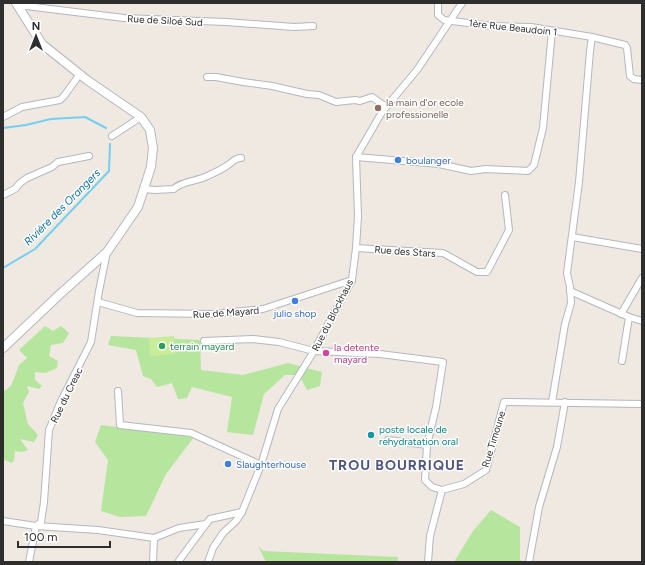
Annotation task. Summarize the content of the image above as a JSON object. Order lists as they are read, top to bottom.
{
  "streets": {
    "street": [
      "Rue de Siloé Sud",
      "1ère Rue Beaudoin 1",
      "Rue des Stars",
      "Rue de Mayard",
      "Rue du Blockhaus",
      "Rue du Creac",
      "Rue Timoune"
    ]
  },
  "crossings": [
    ["Rue des Stars", "Rue du Blockhaus"],
    ["Rue de Mayard", "Rue du Blockhaus"],
    ["Rue de Mayard", "Rue du Creac"]
  ],
  "districts": ["TROU BOURRIQUE"],
  "water": ["Rivière des Orangers"],
  "places": [
    "la main d'or ecole professionelle",
    "boulanger",
    "julio shop",
    "terrain mayard",
    "la detente mayard",
    "poste locale de rehydratation oral",
    "Slaughterhouse"
  ],
  "scale_bar": "100 m",
  "north": "top"
}
